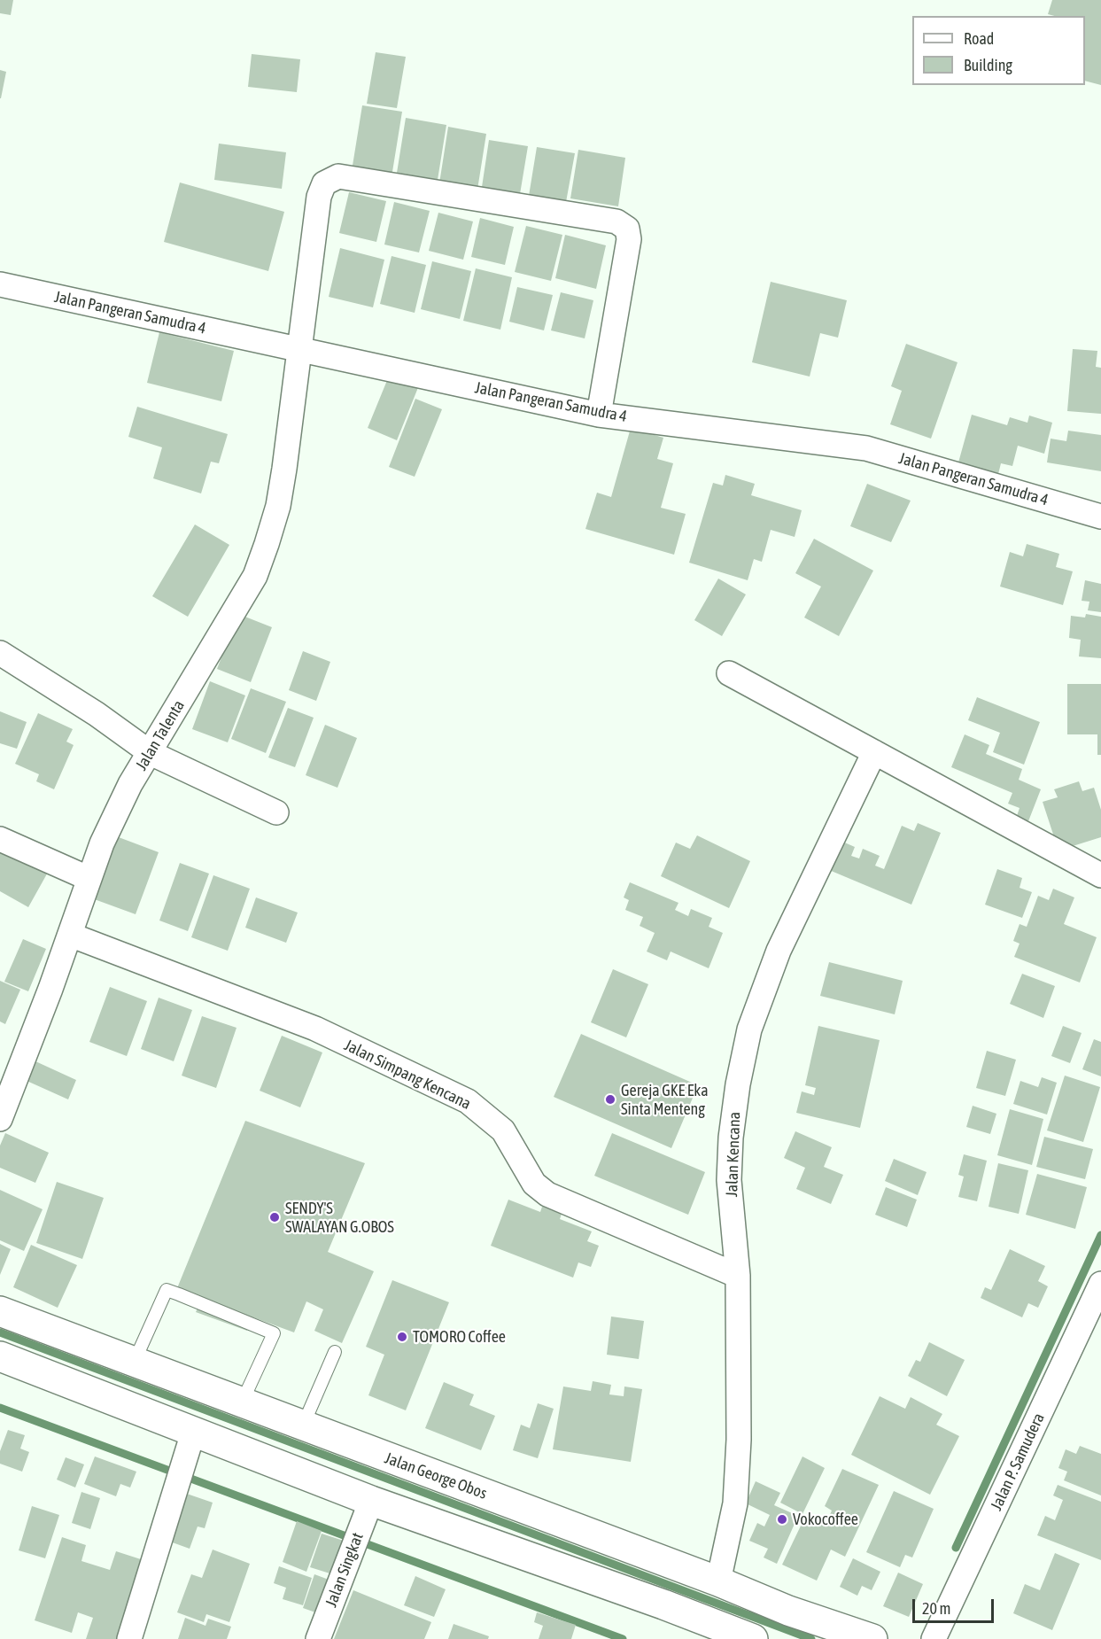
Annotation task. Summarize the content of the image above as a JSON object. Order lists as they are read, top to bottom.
{
  "streets": {
    "main road": ["Jalan George Obos"],
    "street": [
      "Jalan Pangeran Samudra 4",
      "Jalan Talenta",
      "Jalan Simpang Kencana",
      "Jalan Kencana",
      "Jalan P. Samudera",
      "Jalan Singkat"
    ]
  },
  "crossings": [
    ["Jalan Pangeran Samudra 4", "Jalan Talenta"],
    ["Jalan Talenta", "Jalan Simpang Kencana"],
    ["Jalan Simpang Kencana", "Jalan Kencana"],
    ["Jalan Kencana", "Jalan George Obos"]
  ],
  "places": [
    "Gereja GKE Eka Sinta Menteng",
    "SENDY'S SWALAYAN G.OBOS",
    "TOMORO Coffee",
    "Vokocoffee"
  ],
  "legend": ["Road", "Building"],
  "scale_bar": "20 m"
}
